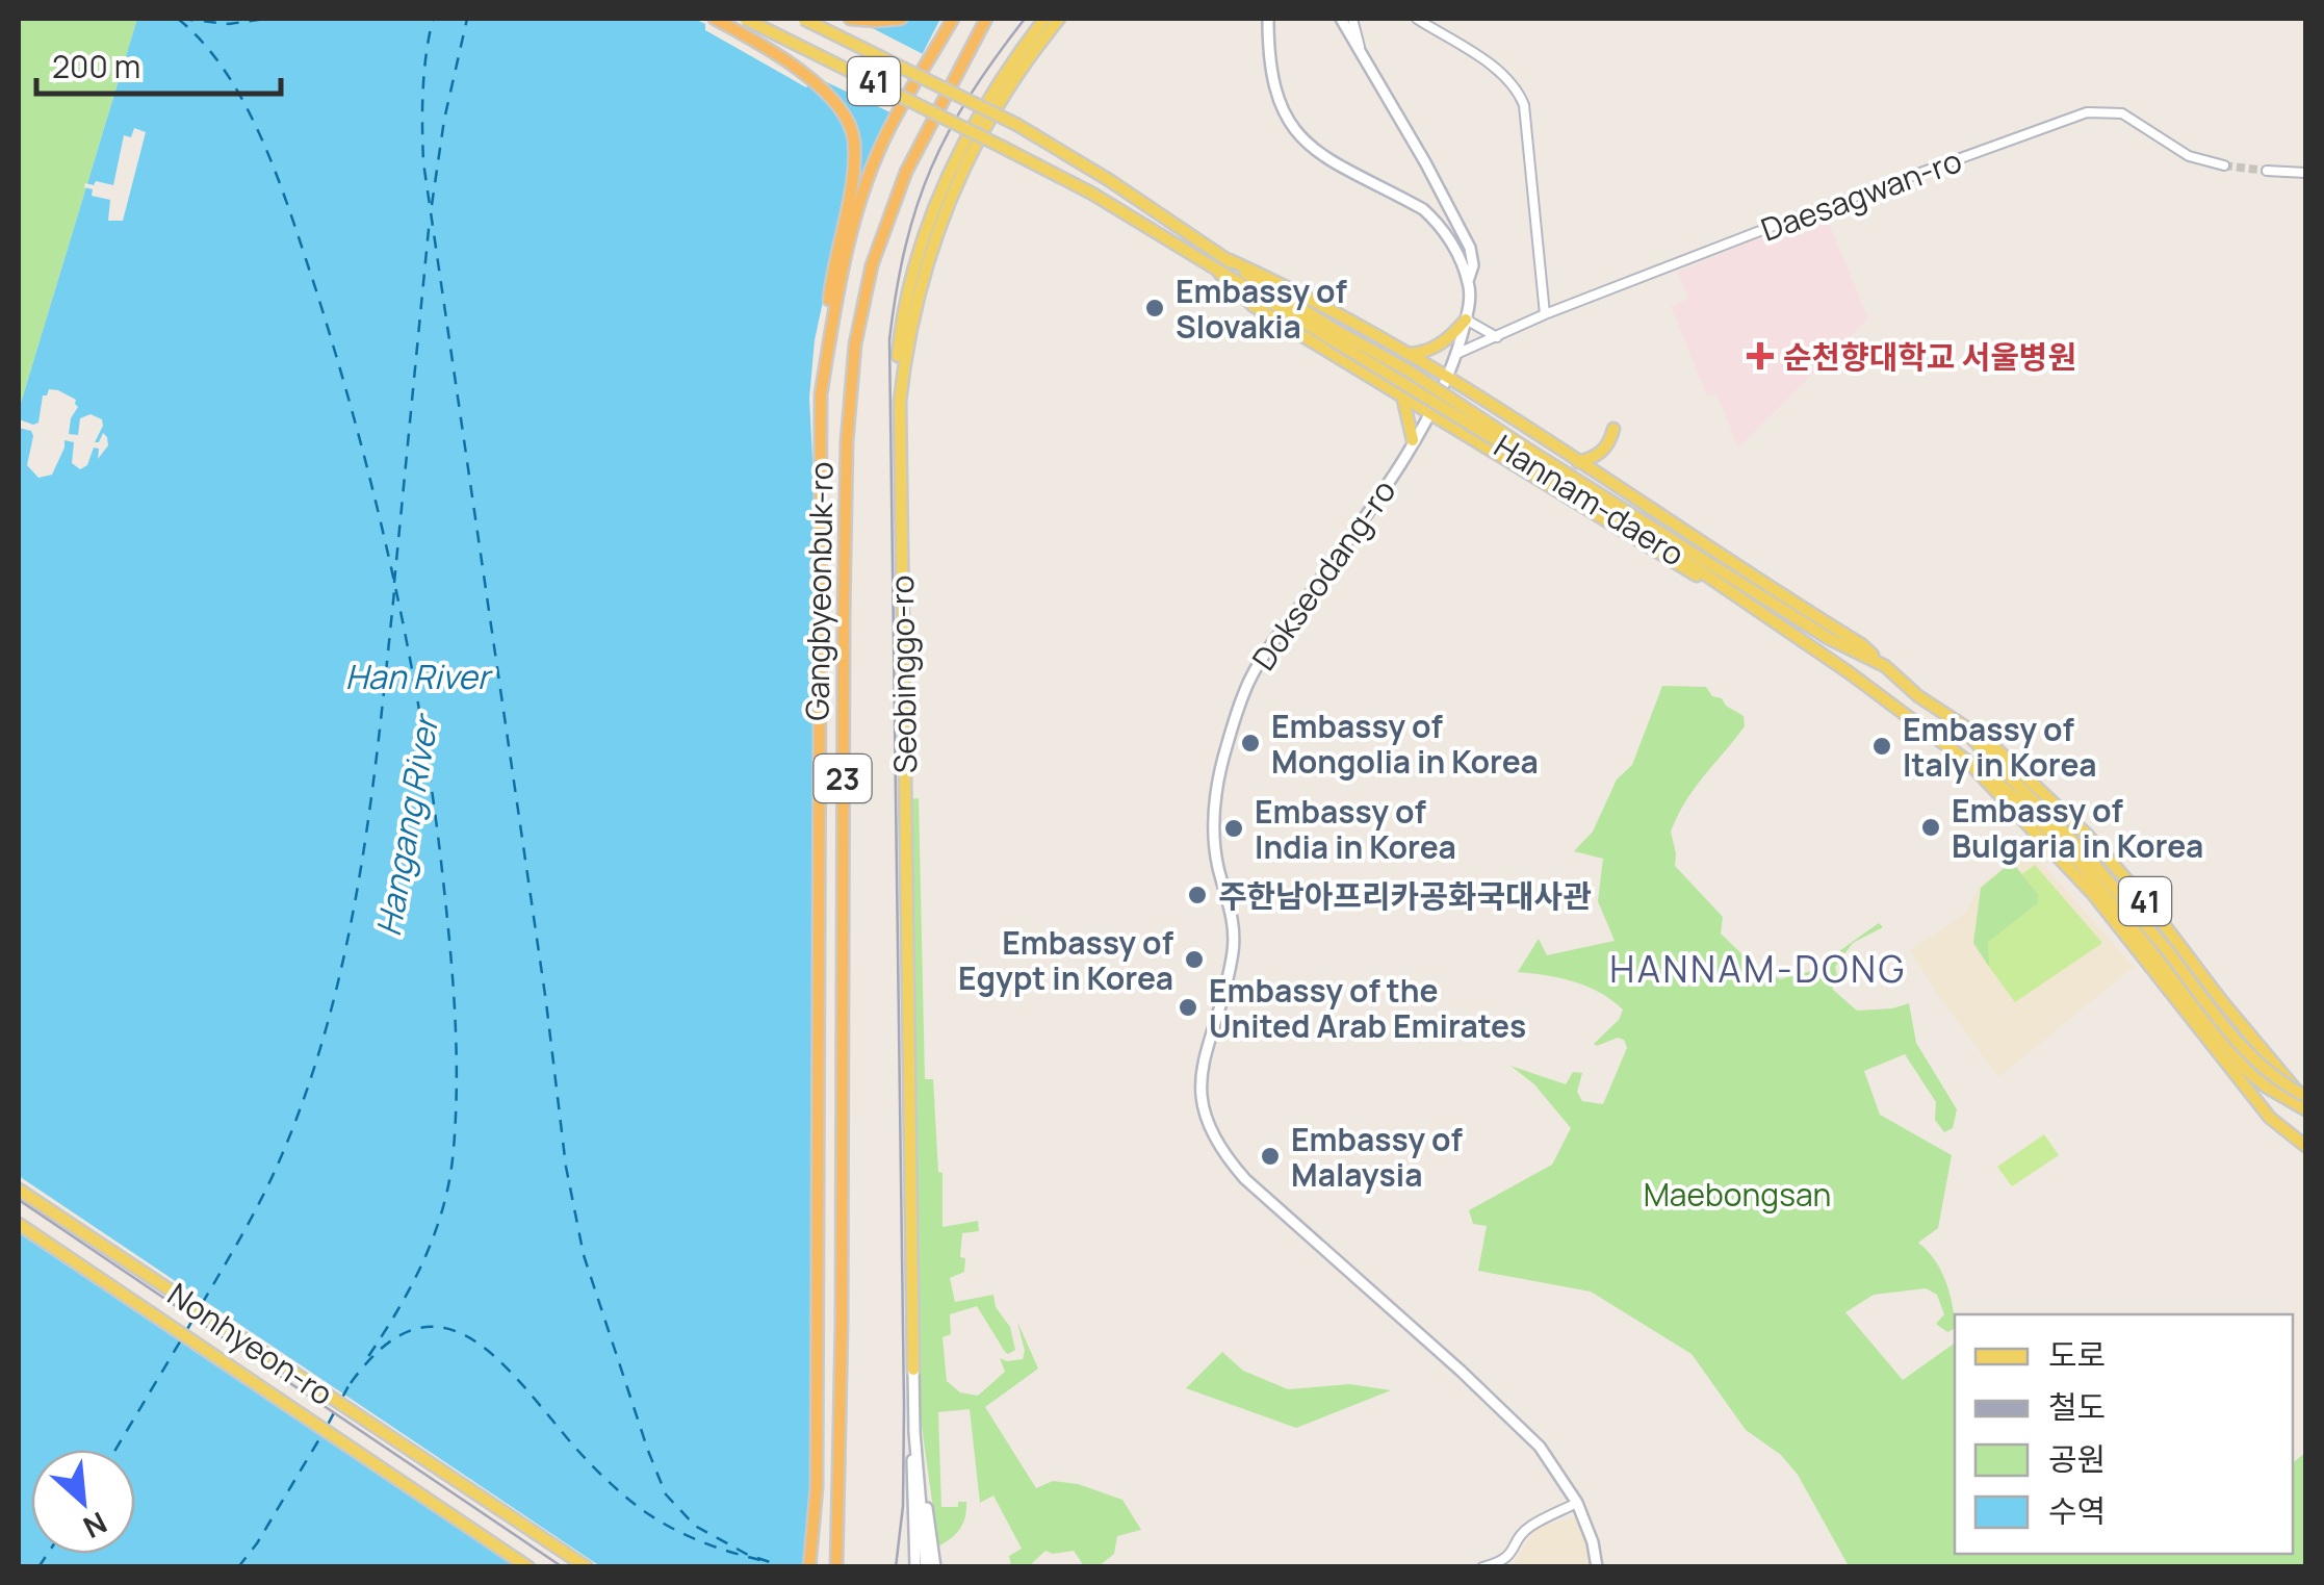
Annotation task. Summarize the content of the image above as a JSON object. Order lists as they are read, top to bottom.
{
  "streets": {
    "highway": ["Gangbyeonbuk-ro", "23"],
    "main road": [
      "41",
      "Hannam-daero",
      "Dokseodang-ro",
      "Seobinggo-ro",
      "Nonhyeon-ro"
    ],
    "street": ["Daesagwan-ro"]
  },
  "crossings": [
    ["Daesagwan-ro", "Dokseodang-ro"]
  ],
  "districts": ["HANNAM-DONG"],
  "water": ["Han River", "Hangang River"],
  "parks": ["Maebongsan"],
  "places": {
    "other": [
      "Embassy of Slovakia",
      "Embassy of Mongolia in Korea",
      "Embassy of Italy in Korea",
      "Embassy of Bulgaria in Korea",
      "Embassy of India in Korea",
      "주한남아프리카공화국대사관",
      "Embassy of Egypt in Korea",
      "Embassy of the United Arab Emirates",
      "Embassy of Malaysia"
    ],
    "health": ["순천향대학교 서울병원"]
  },
  "legend": [
    "도로",
    "철도",
    "공원",
    "수역"
  ],
  "scale_bar": "200 m",
  "north": "bottom right"
}
